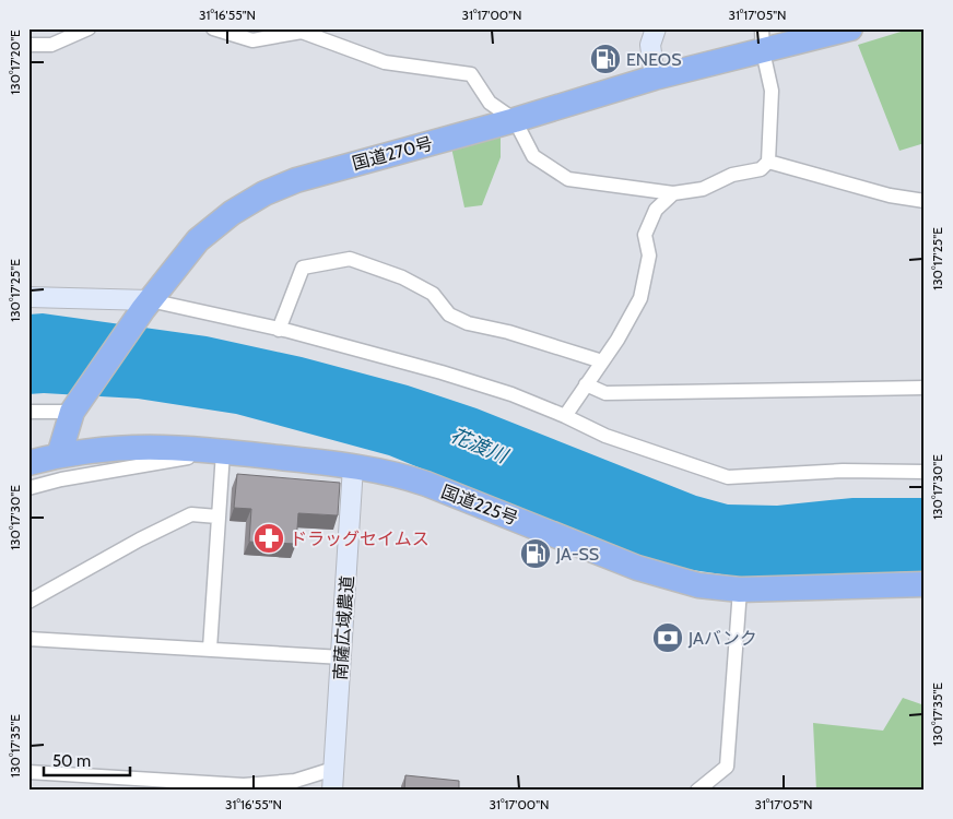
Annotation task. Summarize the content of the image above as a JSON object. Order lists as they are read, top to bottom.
{
  "streets": {
    "highway": ["国道270号", "国道225号"],
    "street": ["南薩広域農道"]
  },
  "crossings": [
    ["国道270号", "国道225号"],
    ["国道225号", "南薩広域農道"]
  ],
  "water": ["花渡川"],
  "places": {
    "fuel station": ["ENEOS", "JA-SS"],
    "pharmacy": ["ドラッグセイムス"],
    "bank": ["JAバンク"]
  },
  "scale_bar": "50 m",
  "coordinates": [
    "31°16'55\"N",
    "31°17'00\"N",
    "31°17'05\"N",
    "130°17'20\"E",
    "130°17'25\"E",
    "130°17'30\"E",
    "130°17'35\"E"
  ]
}
